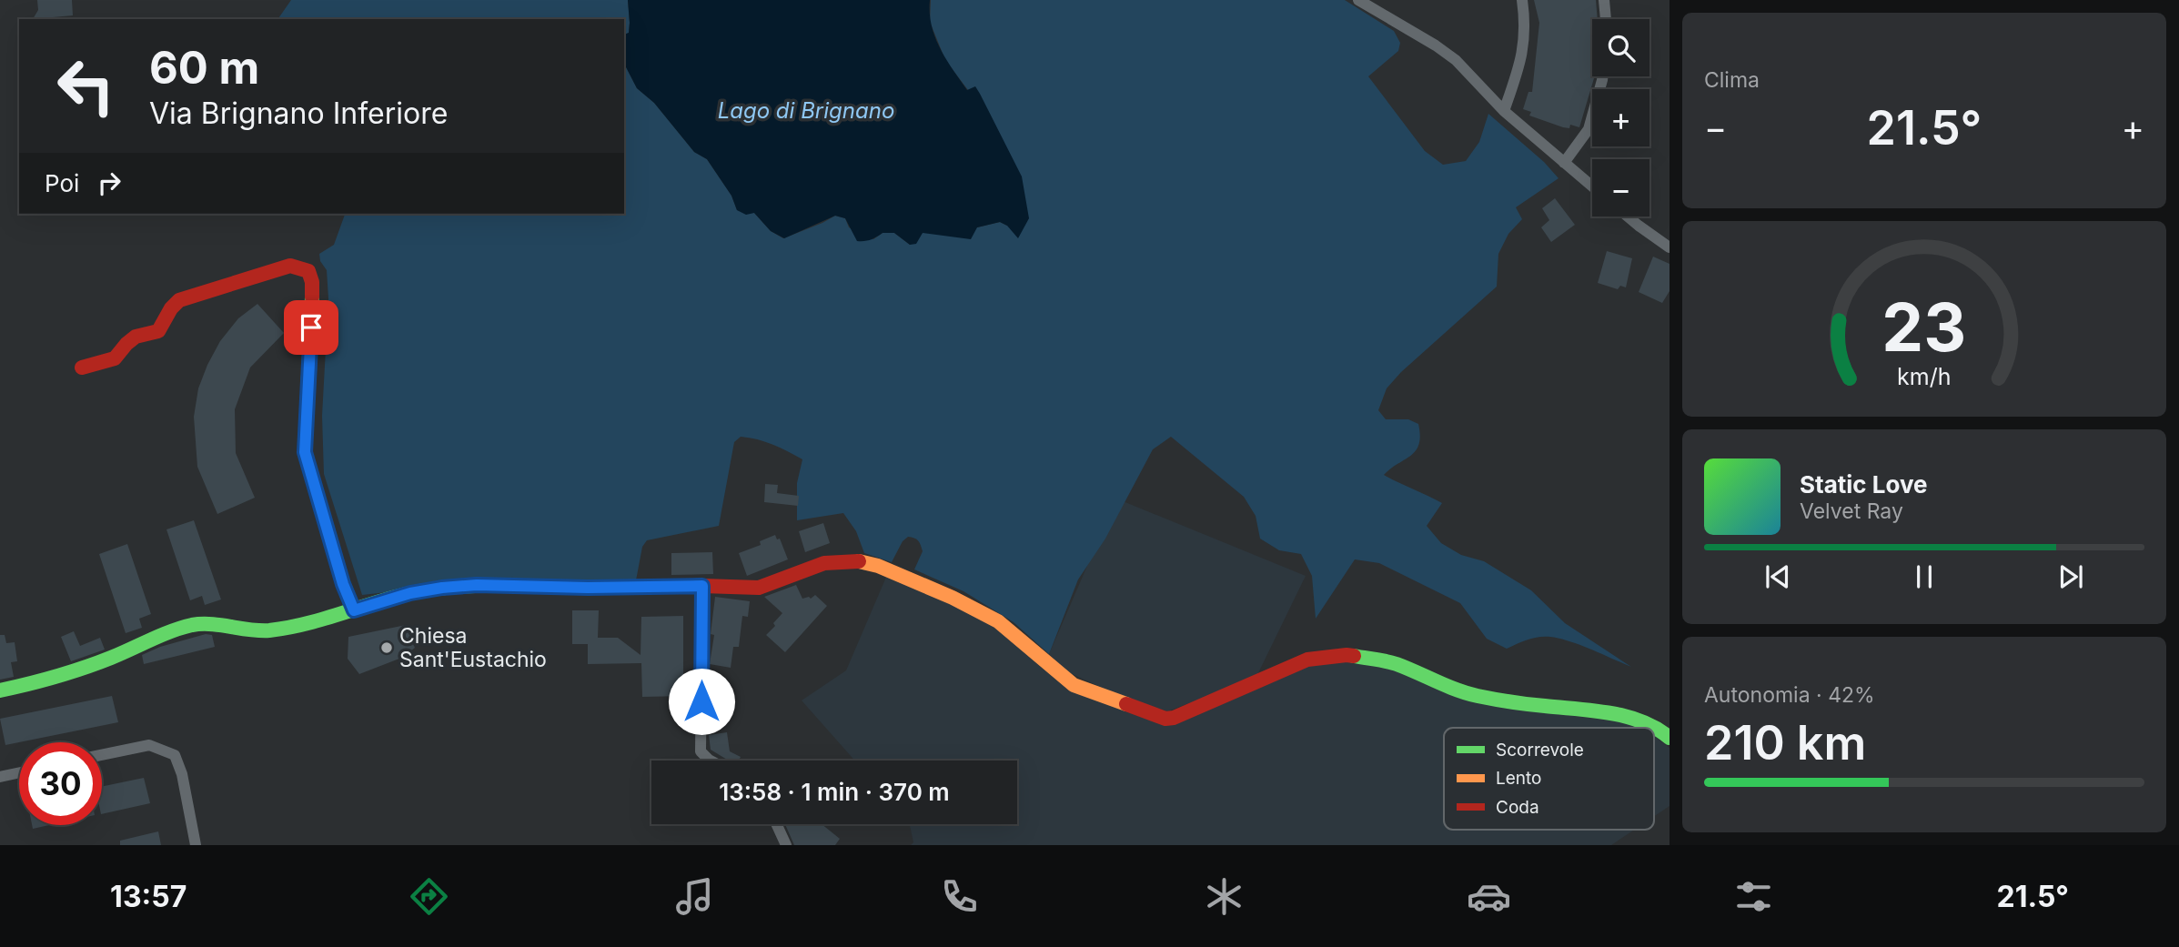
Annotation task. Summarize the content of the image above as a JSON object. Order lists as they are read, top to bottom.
{
  "water": ["Lago di Brignano"],
  "places": ["Chiesa Sant'Eustachio"],
  "legend": ["Scorrevole", "Lento", "Coda"],
  "page": {
    "tile": [
      "Clima",
      ["Autonomia · 42%", "210 km"]
    ],
    "map_buttons": ["+", "−"],
    "turn": ["60 m", "Via Brignano Inferiore"],
    "heat": ["−", "21.5°", "+"],
    "then": "Poi",
    "song": ["Static Love", "Velvet Ray"],
    "limit": "30",
    "trip": "13:58 · 1 min · 370 m",
    "tabs": ["13:57", "21.5°"],
    "gauge": ["23", "km/h"]
  }
}
